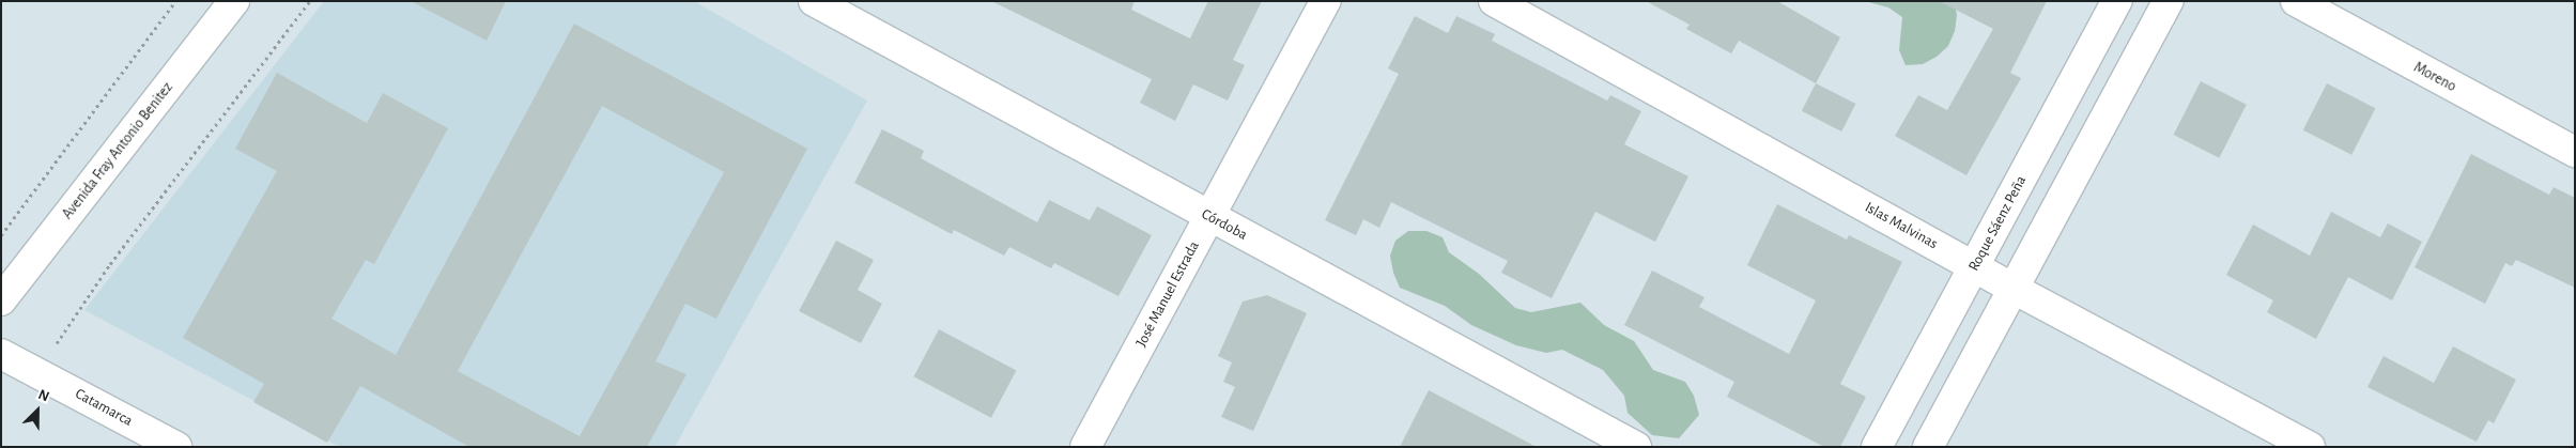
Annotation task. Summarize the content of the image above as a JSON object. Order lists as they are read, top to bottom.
{
  "streets": {
    "street": [
      "Moreno",
      "Avenida Fray Antonio Benitez",
      "Roque Sáenz Peña",
      "Córdoba",
      "Islas Malvinas",
      "José Manuel Estrada",
      "Catamarca"
    ]
  },
  "crossings": [
    ["Roque Sáenz Peña", "Islas Malvinas"],
    ["Córdoba", "José Manuel Estrada"]
  ],
  "north": "top right"
}
